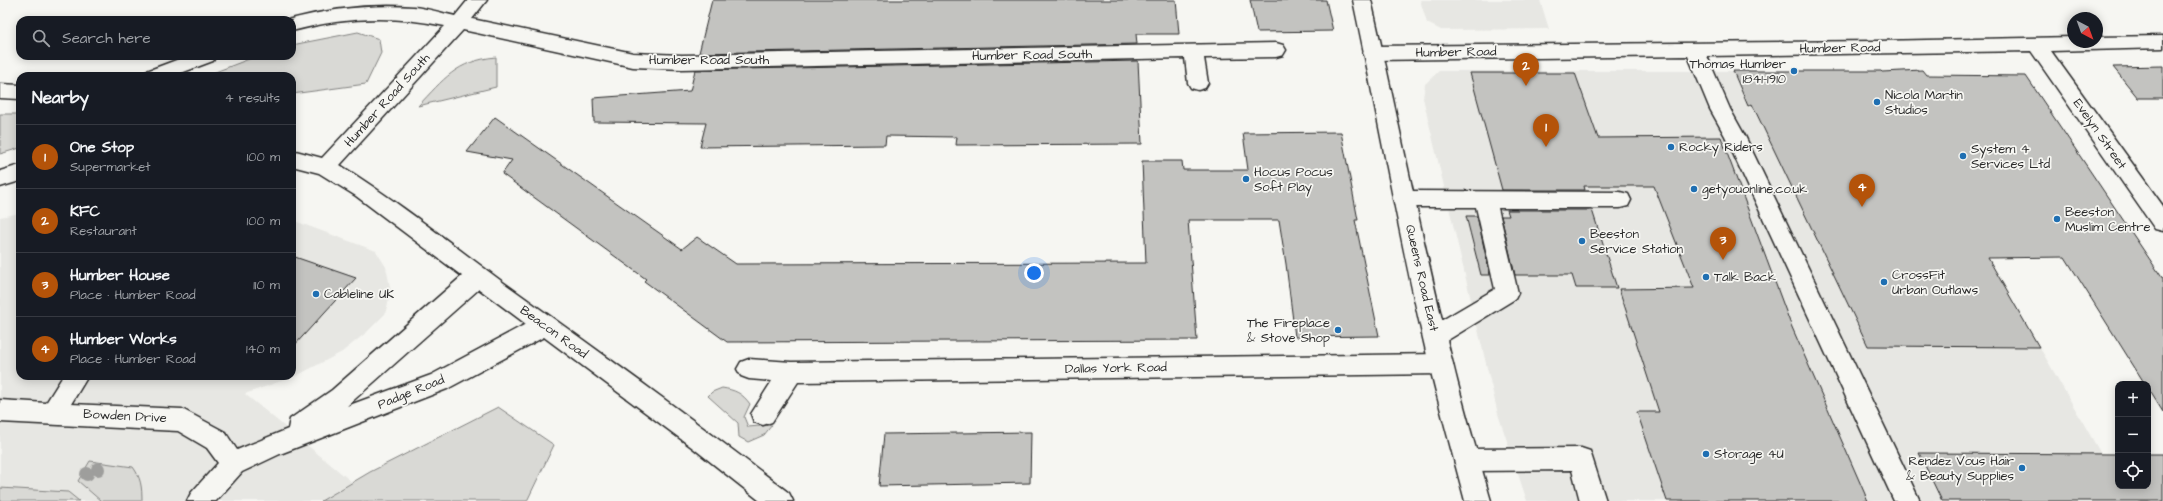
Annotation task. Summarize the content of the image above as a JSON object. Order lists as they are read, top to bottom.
{
  "streets": {
    "street": [
      "Humber Road",
      "Humber Road South",
      "Evelyn Street",
      "Queens Road East",
      "Beacon Road",
      "Dallas York Road",
      "Padge Road",
      "Bowden Drive"
    ]
  },
  "crossings": [
    ["Humber Road", "Evelyn Street"],
    ["Humber Road", "Queens Road East"],
    ["Humber Road South", "Beacon Road"],
    ["Queens Road East", "Dallas York Road"],
    ["Beacon Road", "Padge Road"],
    ["Padge Road", "Bowden Drive"]
  ],
  "places": [
    "Thomas Humber 1841-1910",
    "Nicola Martin Studios",
    "Rocky Riders",
    "System 4 Services Ltd",
    "Hocus Pocus Soft Play",
    "getyouonline.co.uk",
    "Beeston Muslim Centre",
    "Beeston Service Station",
    "Talk Back",
    "CrossFit Urban Outlaws",
    "Cableline UK",
    "The Fireplace & Stove Shop",
    "Storage 4U",
    "Rendez Vous Hair & Beauty Supplies"
  ],
  "north": "bottom right",
  "page": {
    "search": "Search here",
    "pins": [
      "2",
      "1",
      "4",
      "3"
    ],
    "heading": ["Nearby", "4 results"],
    "list": [
      {
        "mark": "1",
        "name": "One Stop",
        "note": "Supermarket",
        "value": "100 m"
      },
      {
        "mark": "2",
        "name": "KFC",
        "note": "Restaurant",
        "value": "100 m"
      },
      {
        "mark": "3",
        "name": "Humber House",
        "note": "Place · Humber Road",
        "value": "110 m"
      },
      {
        "mark": "4",
        "name": "Humber Works",
        "note": "Place · Humber Road",
        "value": "140 m"
      }
    ],
    "map_buttons": ["+", "−"]
  }
}
